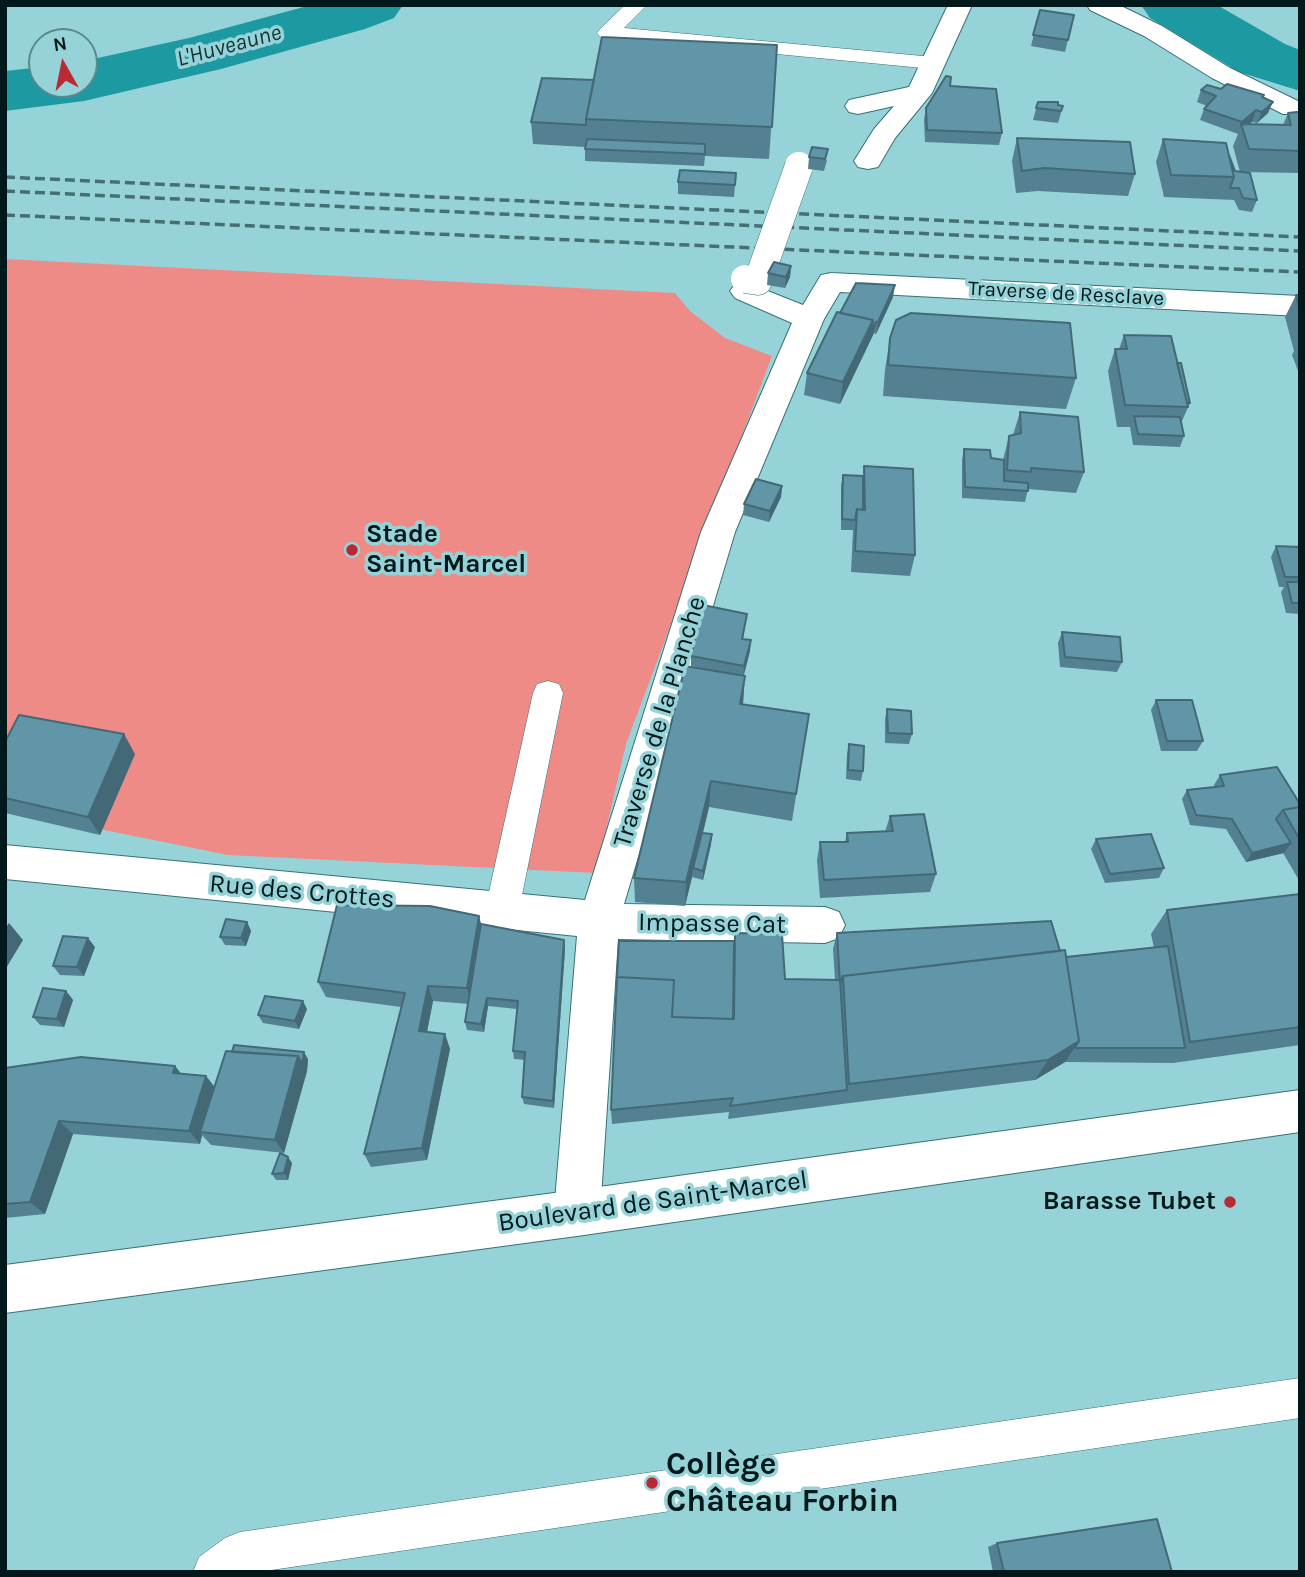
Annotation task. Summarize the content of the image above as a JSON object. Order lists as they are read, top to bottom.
{
  "streets": {
    "street": [
      "Traverse de Resclave",
      "Traverse de la Planche",
      "Rue des Crottes",
      "Impasse Cat",
      "Boulevard de Saint-Marcel"
    ]
  },
  "crossings": [
    ["Traverse de Resclave", "Traverse de la Planche"],
    ["Traverse de la Planche", "Rue des Crottes"],
    ["Traverse de la Planche", "Impasse Cat"],
    ["Traverse de la Planche", "Boulevard de Saint-Marcel"],
    ["Rue des Crottes", "Impasse Cat"]
  ],
  "water": ["L'Huveaune"],
  "places": ["Stade Saint-Marcel", "Barasse Tubet", "Collège Château Forbin"],
  "north": "top"
}
